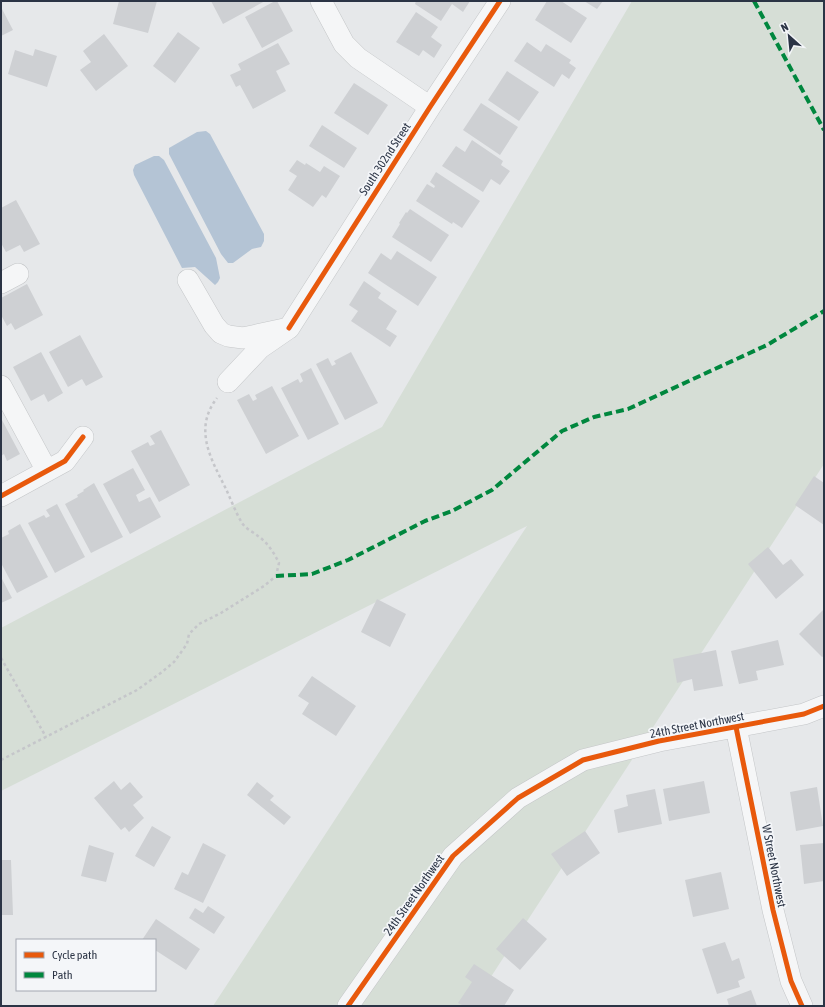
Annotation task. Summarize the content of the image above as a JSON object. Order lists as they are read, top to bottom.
{
  "streets": {
    "street": ["South 302nd Street", "24th Street Northwest", "W Street Northwest"]
  },
  "crossings": [
    ["24th Street Northwest", "W Street Northwest"]
  ],
  "legend": ["Cycle path", "Path"],
  "north": "top left"
}
